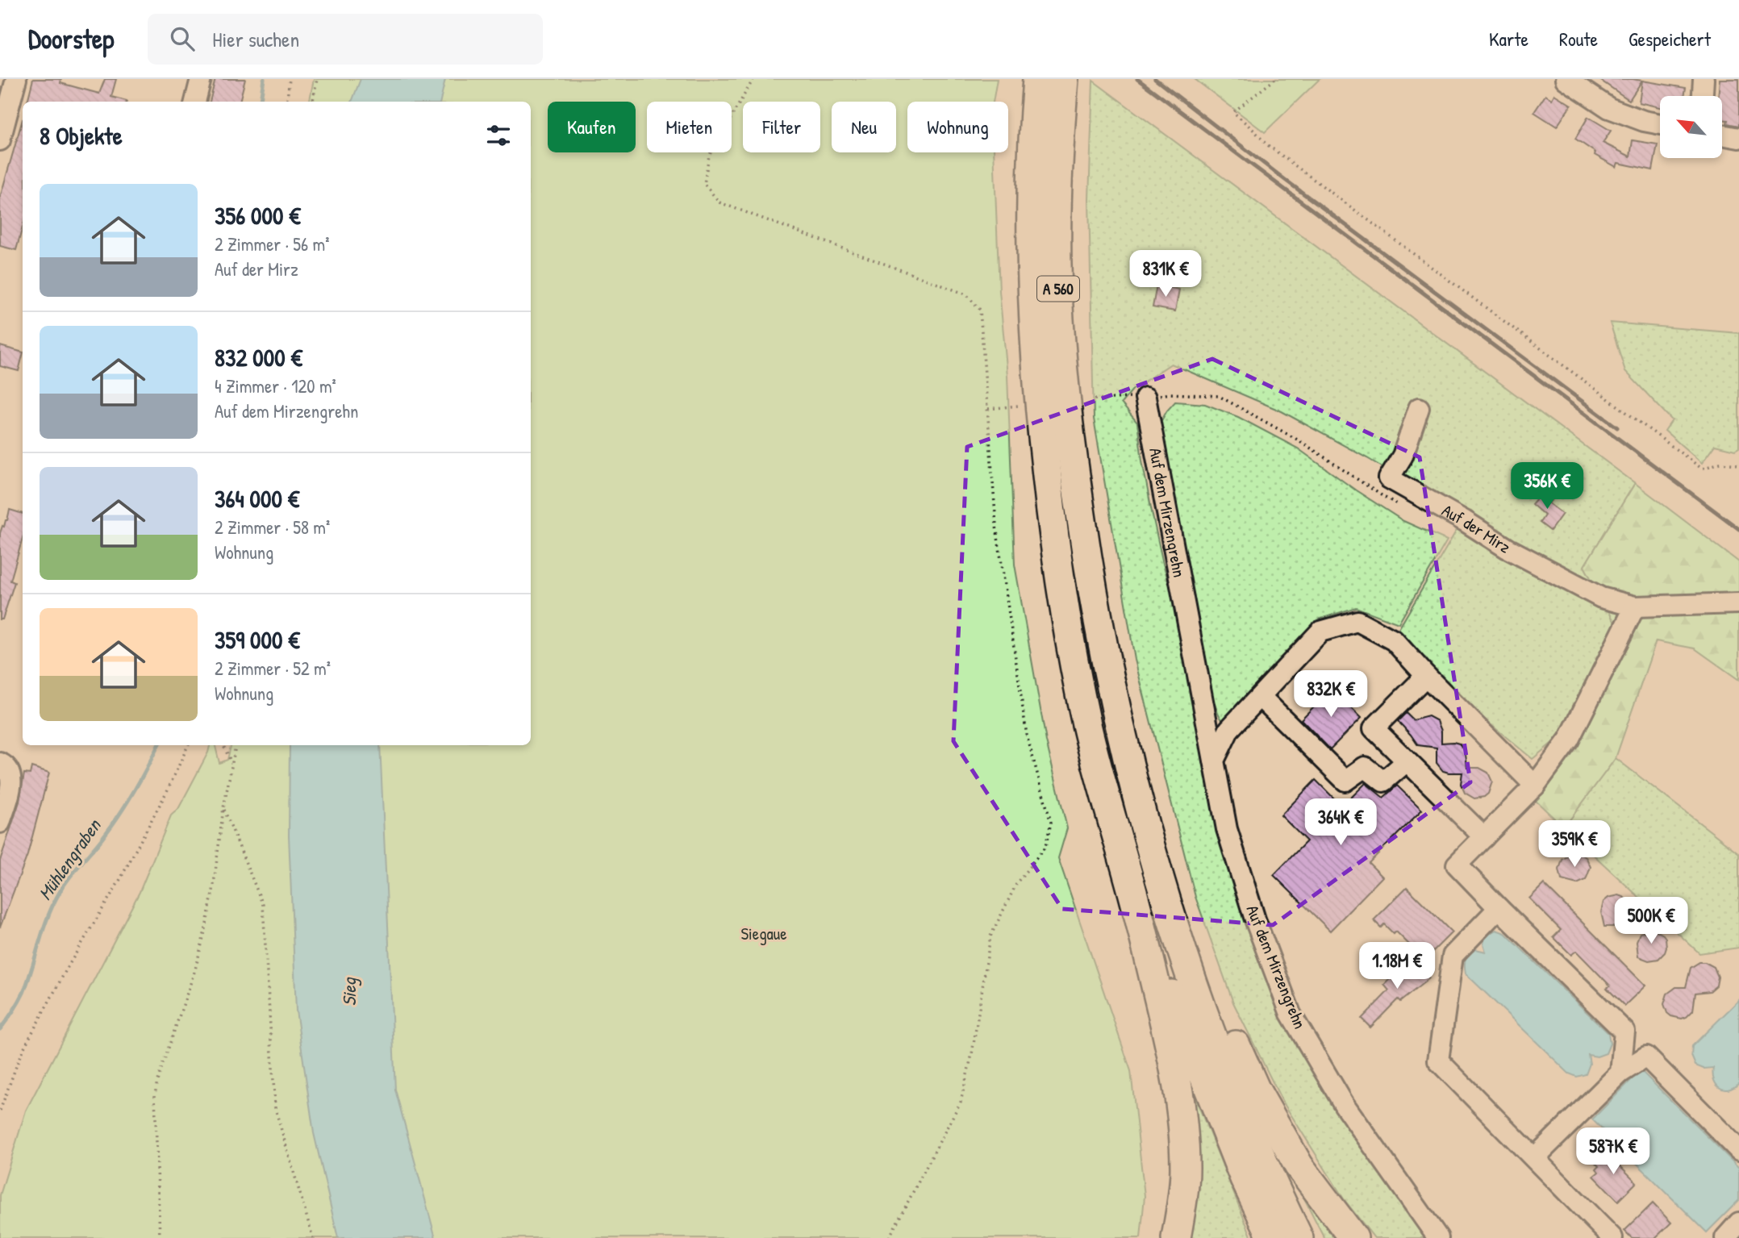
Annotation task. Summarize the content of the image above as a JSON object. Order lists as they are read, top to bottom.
{
  "streets": {
    "highway": ["A 560"],
    "street": ["Auf dem Mirzengrehn", "Auf der Mirz"]
  },
  "water": ["Mühlengraben", "Sieg"],
  "parks": ["Siegaue"],
  "north": "top left",
  "page": {
    "header": "Doorstep",
    "search": "Hier suchen",
    "nav": ["Karte", "Route", "Gespeichert"],
    "chip": [
      "Kaufen",
      "Mieten",
      "Filter",
      "Neu",
      "Wohnung"
    ],
    "heading": "8 Objekte",
    "list": [
      {
        "name": "356 000 €",
        "note": "2 Zimmer · 56 m² · Auf der Mirz"
      },
      {
        "name": "832 000 €",
        "note": "4 Zimmer · 120 m² · Auf dem Mirzengrehn"
      },
      {
        "name": "364 000 €",
        "note": "2 Zimmer · 58 m² · Wohnung"
      },
      {
        "name": "359 000 €",
        "note": "2 Zimmer · 52 m² · Wohnung"
      }
    ],
    "price": [
      "831K €",
      "356K €",
      "832K €",
      "364K €",
      "359K €",
      "500K €",
      "1.18M €",
      "587K €"
    ]
  }
}
